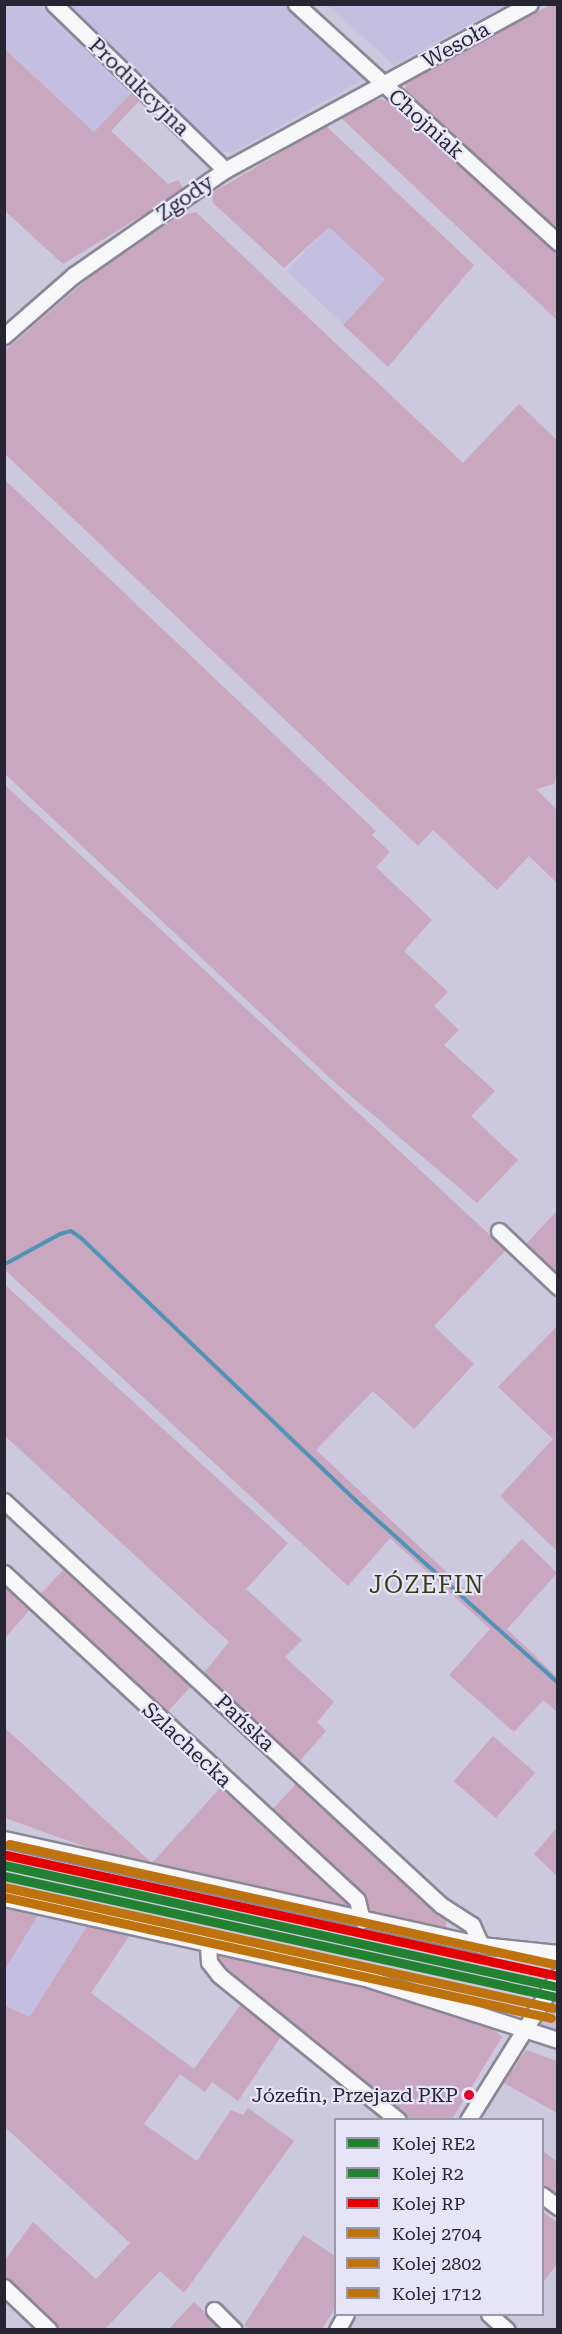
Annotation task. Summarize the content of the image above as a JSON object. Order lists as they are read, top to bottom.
{
  "streets": {
    "street": [
      "Wesoła",
      "Produkcyjna",
      "Chojniak",
      "Zgody",
      "Pańska",
      "Szlachecka"
    ]
  },
  "crossings": [
    ["Wesoła", "Chojniak"],
    ["Wesoła", "Zgody"],
    ["Produkcyjna", "Zgody"],
    ["Chojniak", "Zgody"]
  ],
  "districts": ["JÓZEFIN"],
  "places": ["Józefin, Przejazd PKP"],
  "lines": [
    "rail line 2802",
    "rail line RP",
    "rail line RE2",
    "rail line R2",
    "rail line 2704",
    "rail line 1712"
  ],
  "legend": [
    "Kolej RE2",
    "Kolej R2",
    "Kolej RP",
    "Kolej 2704",
    "Kolej 2802",
    "Kolej 1712"
  ]
}
